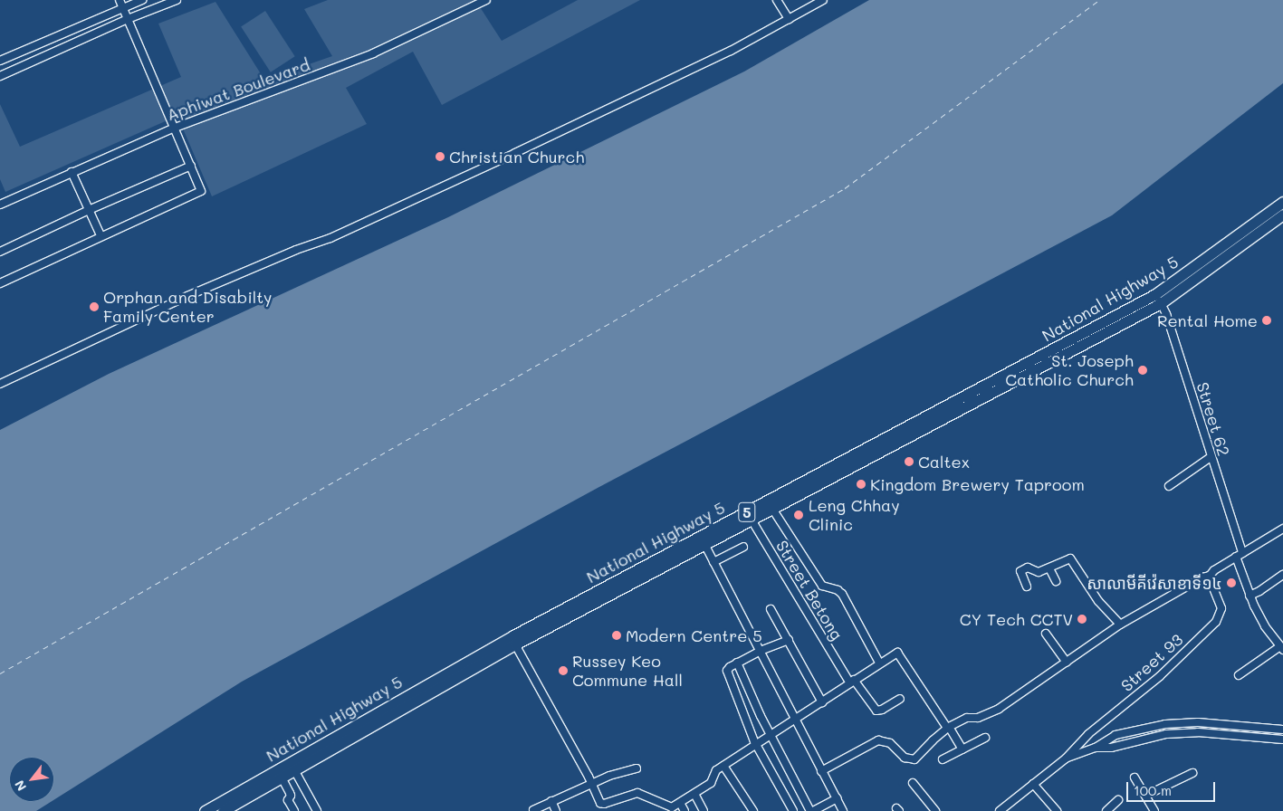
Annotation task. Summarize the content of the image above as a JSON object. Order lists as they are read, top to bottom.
{
  "streets": {
    "highway": ["National Highway 5", "5"],
    "street": [
      "Aphiwat Boulevard",
      "Street 62",
      "Street Betong",
      "Street 93"
    ]
  },
  "crossings": [
    ["National Highway 5", "Street 62"],
    ["National Highway 5", "Street Betong"]
  ],
  "places": [
    "Christian Church",
    "Orphan and Disabilty Family Center",
    "Rental Home",
    "St. Joseph Catholic Church",
    "Caltex",
    "Kingdom Brewery Taproom",
    "Leng Chhay Clinic",
    "សាលាមីគីវ៉េសាខាទី១៤",
    "CY Tech CCTV",
    "Modern Centre 5",
    "Russey Keo Commune Hall"
  ],
  "scale_bar": "100 m",
  "north": "bottom left"
}
